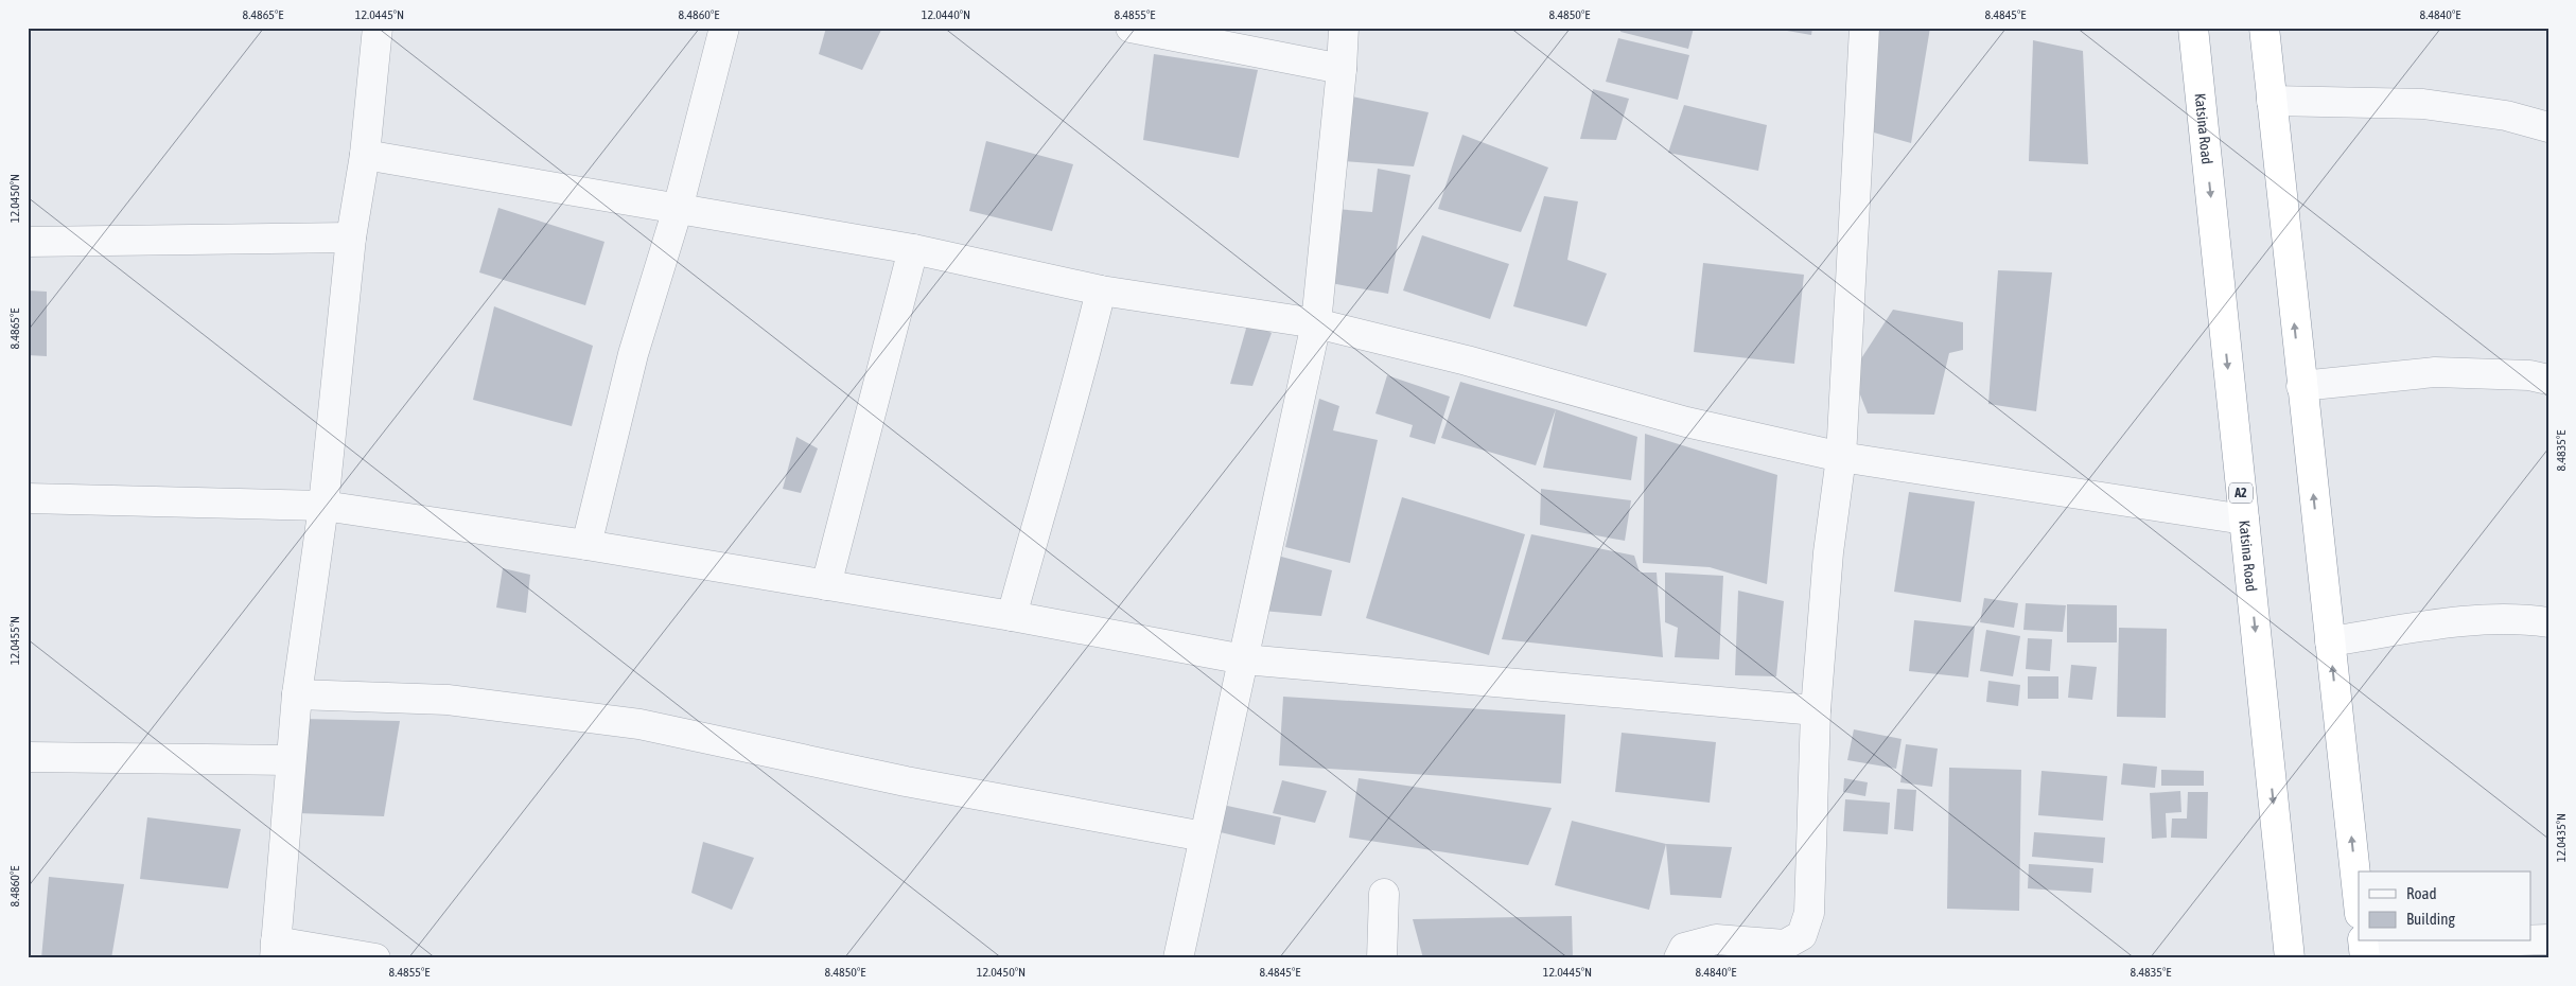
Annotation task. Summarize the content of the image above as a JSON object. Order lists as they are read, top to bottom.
{
  "streets": {
    "highway": ["Katsina Road", "A2"]
  },
  "legend": ["Road", "Building"],
  "coordinates": [
    "8.4865°E",
    "12.0445°N",
    "8.4860°E",
    "12.0440°N",
    "8.4855°E",
    "8.4850°E",
    "8.4845°E",
    "8.4840°E",
    "12.0450°N",
    "8.4835°E",
    "12.0455°N",
    "12.0435°N"
  ]
}
